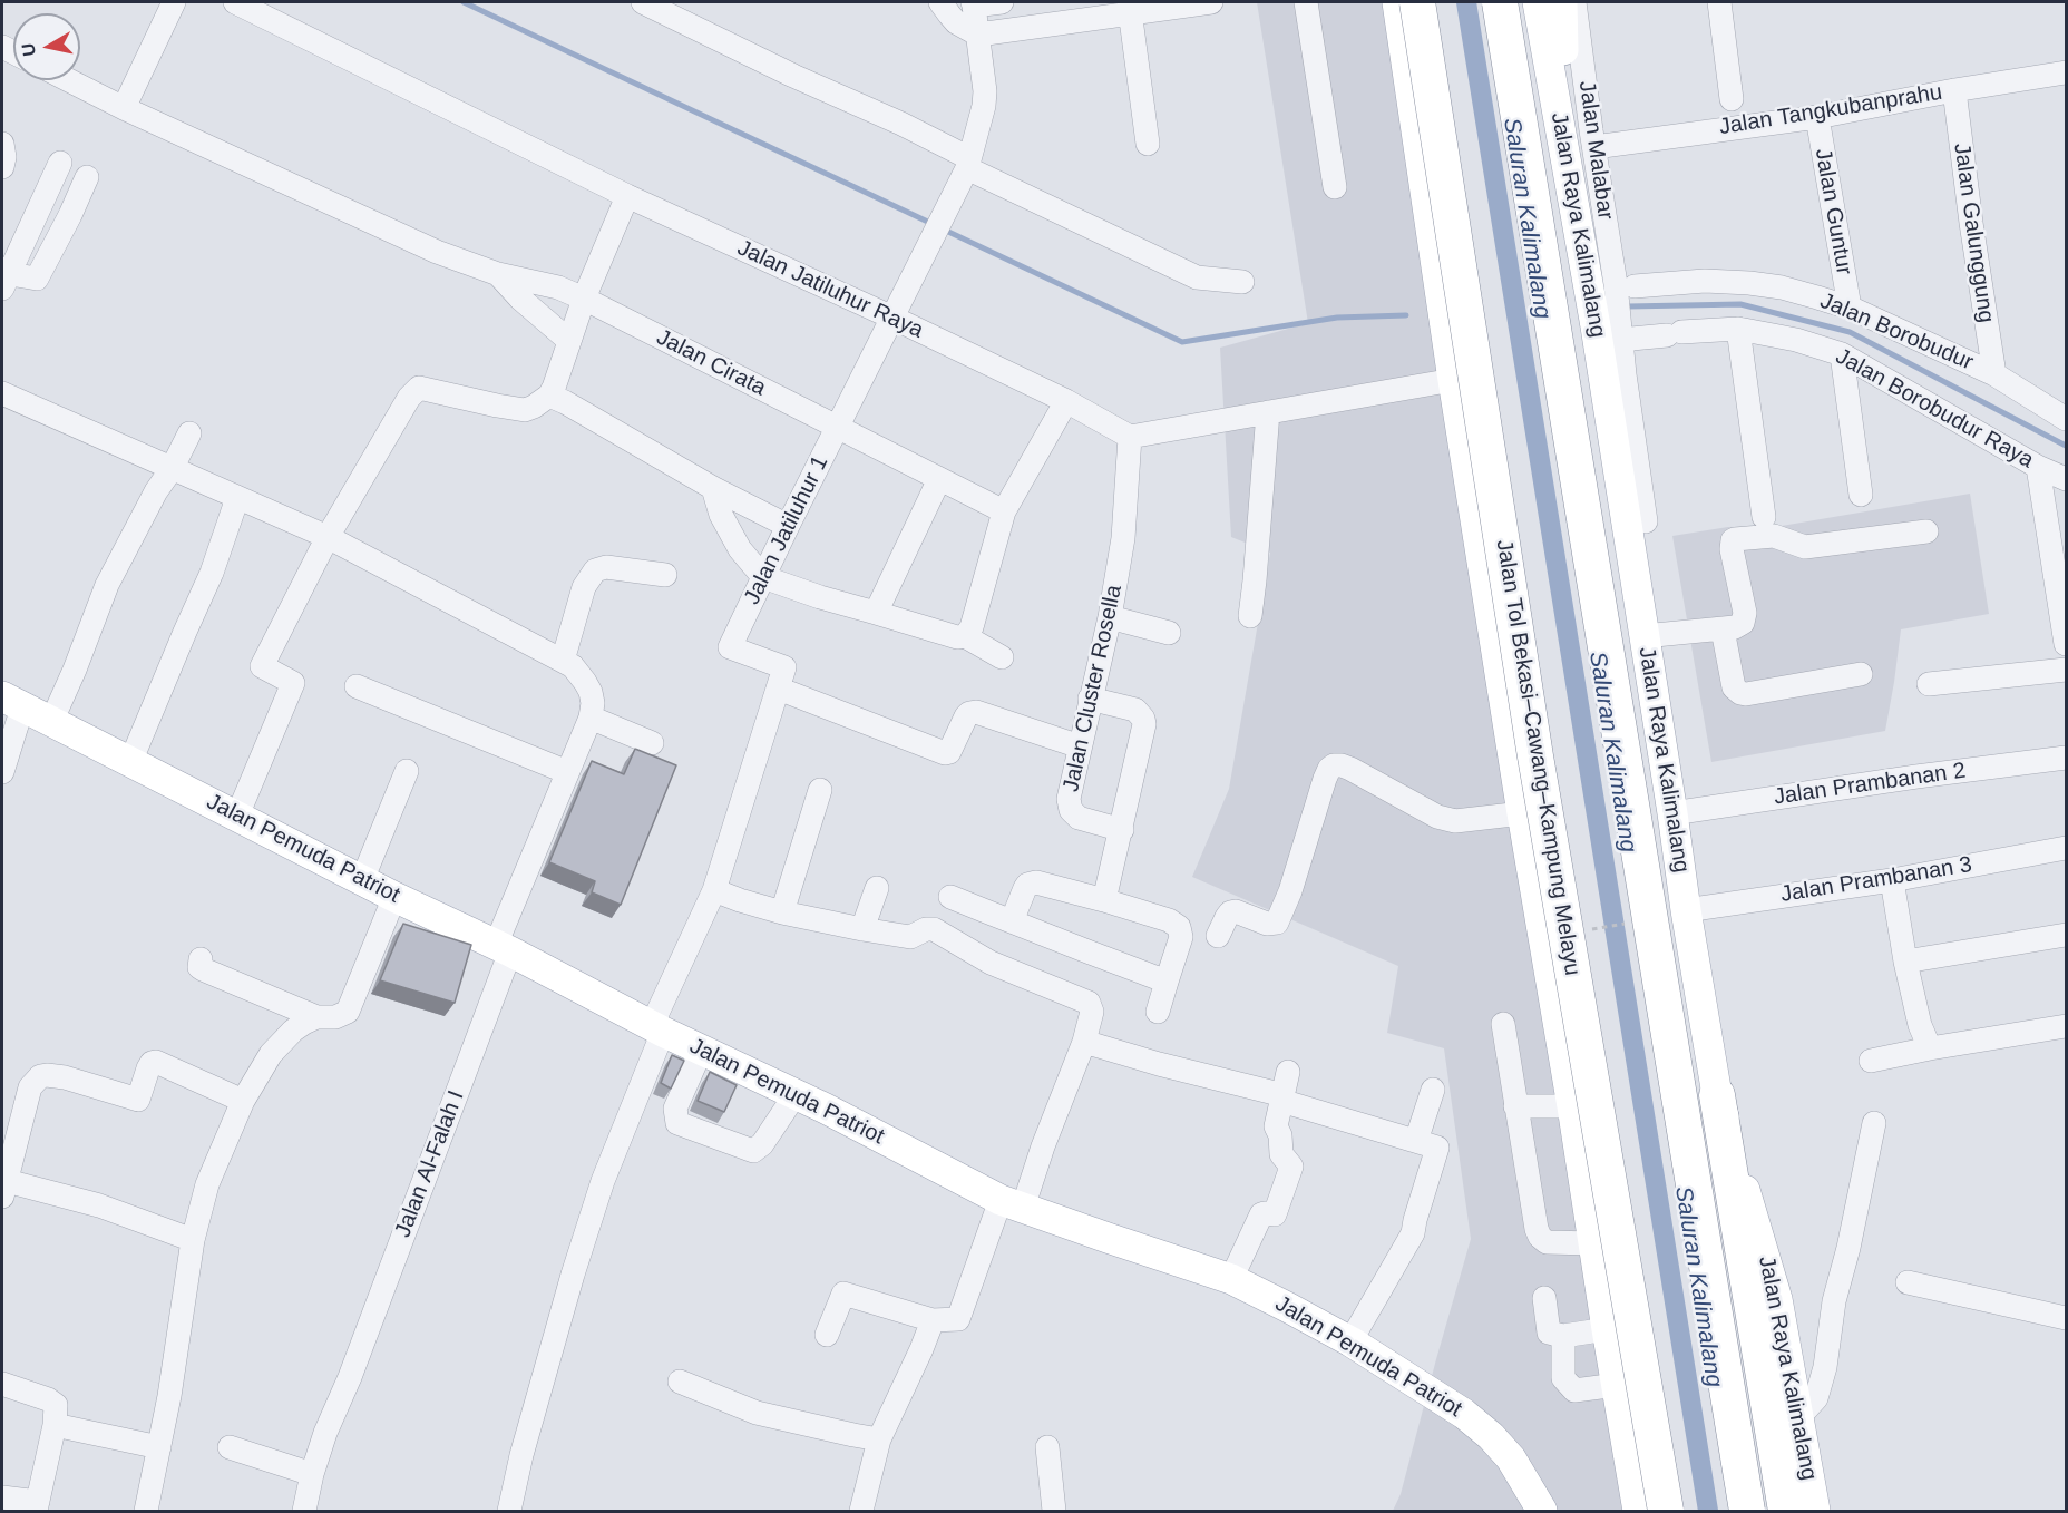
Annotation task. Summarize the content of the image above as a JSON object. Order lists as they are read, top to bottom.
{
  "streets": {
    "highway": ["Jalan Tol Bekasi–Cawang–Kampung Melayu"],
    "main road": ["Jalan Raya Kalimalang", "Jalan Pemuda Patriot"],
    "street": [
      "Jalan Tangkubanprahu",
      "Jalan Malabar",
      "Jalan Guntur",
      "Jalan Galunggung",
      "Jalan Jatiluhur Raya",
      "Jalan Borobudur",
      "Jalan Cirata",
      "Jalan Borobudur Raya",
      "Jalan Jatiluhur 1",
      "Jalan Cluster Rosella",
      "Jalan Prambanan 2",
      "Jalan Prambanan 3",
      "Jalan Al-Falah I"
    ]
  },
  "crossings": [
    ["Jalan Tangkubanprahu", "Jalan Malabar"],
    ["Jalan Tangkubanprahu", "Jalan Guntur"],
    ["Jalan Tangkubanprahu", "Jalan Galunggung"],
    ["Jalan Malabar", "Jalan Raya Kalimalang"],
    ["Jalan Malabar", "Jalan Borobudur Raya"],
    ["Jalan Guntur", "Jalan Borobudur"],
    ["Jalan Raya Kalimalang", "Jalan Borobudur Raya"],
    ["Jalan Raya Kalimalang", "Jalan Prambanan 2"],
    ["Jalan Raya Kalimalang", "Jalan Prambanan 3"],
    ["Jalan Galunggung", "Jalan Borobudur"],
    ["Jalan Jatiluhur Raya", "Jalan Jatiluhur 1"],
    ["Jalan Jatiluhur Raya", "Jalan Cluster Rosella"],
    ["Jalan Cirata", "Jalan Jatiluhur 1"],
    ["Jalan Jatiluhur 1", "Jalan Pemuda Patriot"],
    ["Jalan Pemuda Patriot", "Jalan Al-Falah I"]
  ],
  "water": ["Saluran Kalimalang"],
  "north": "left"
}
